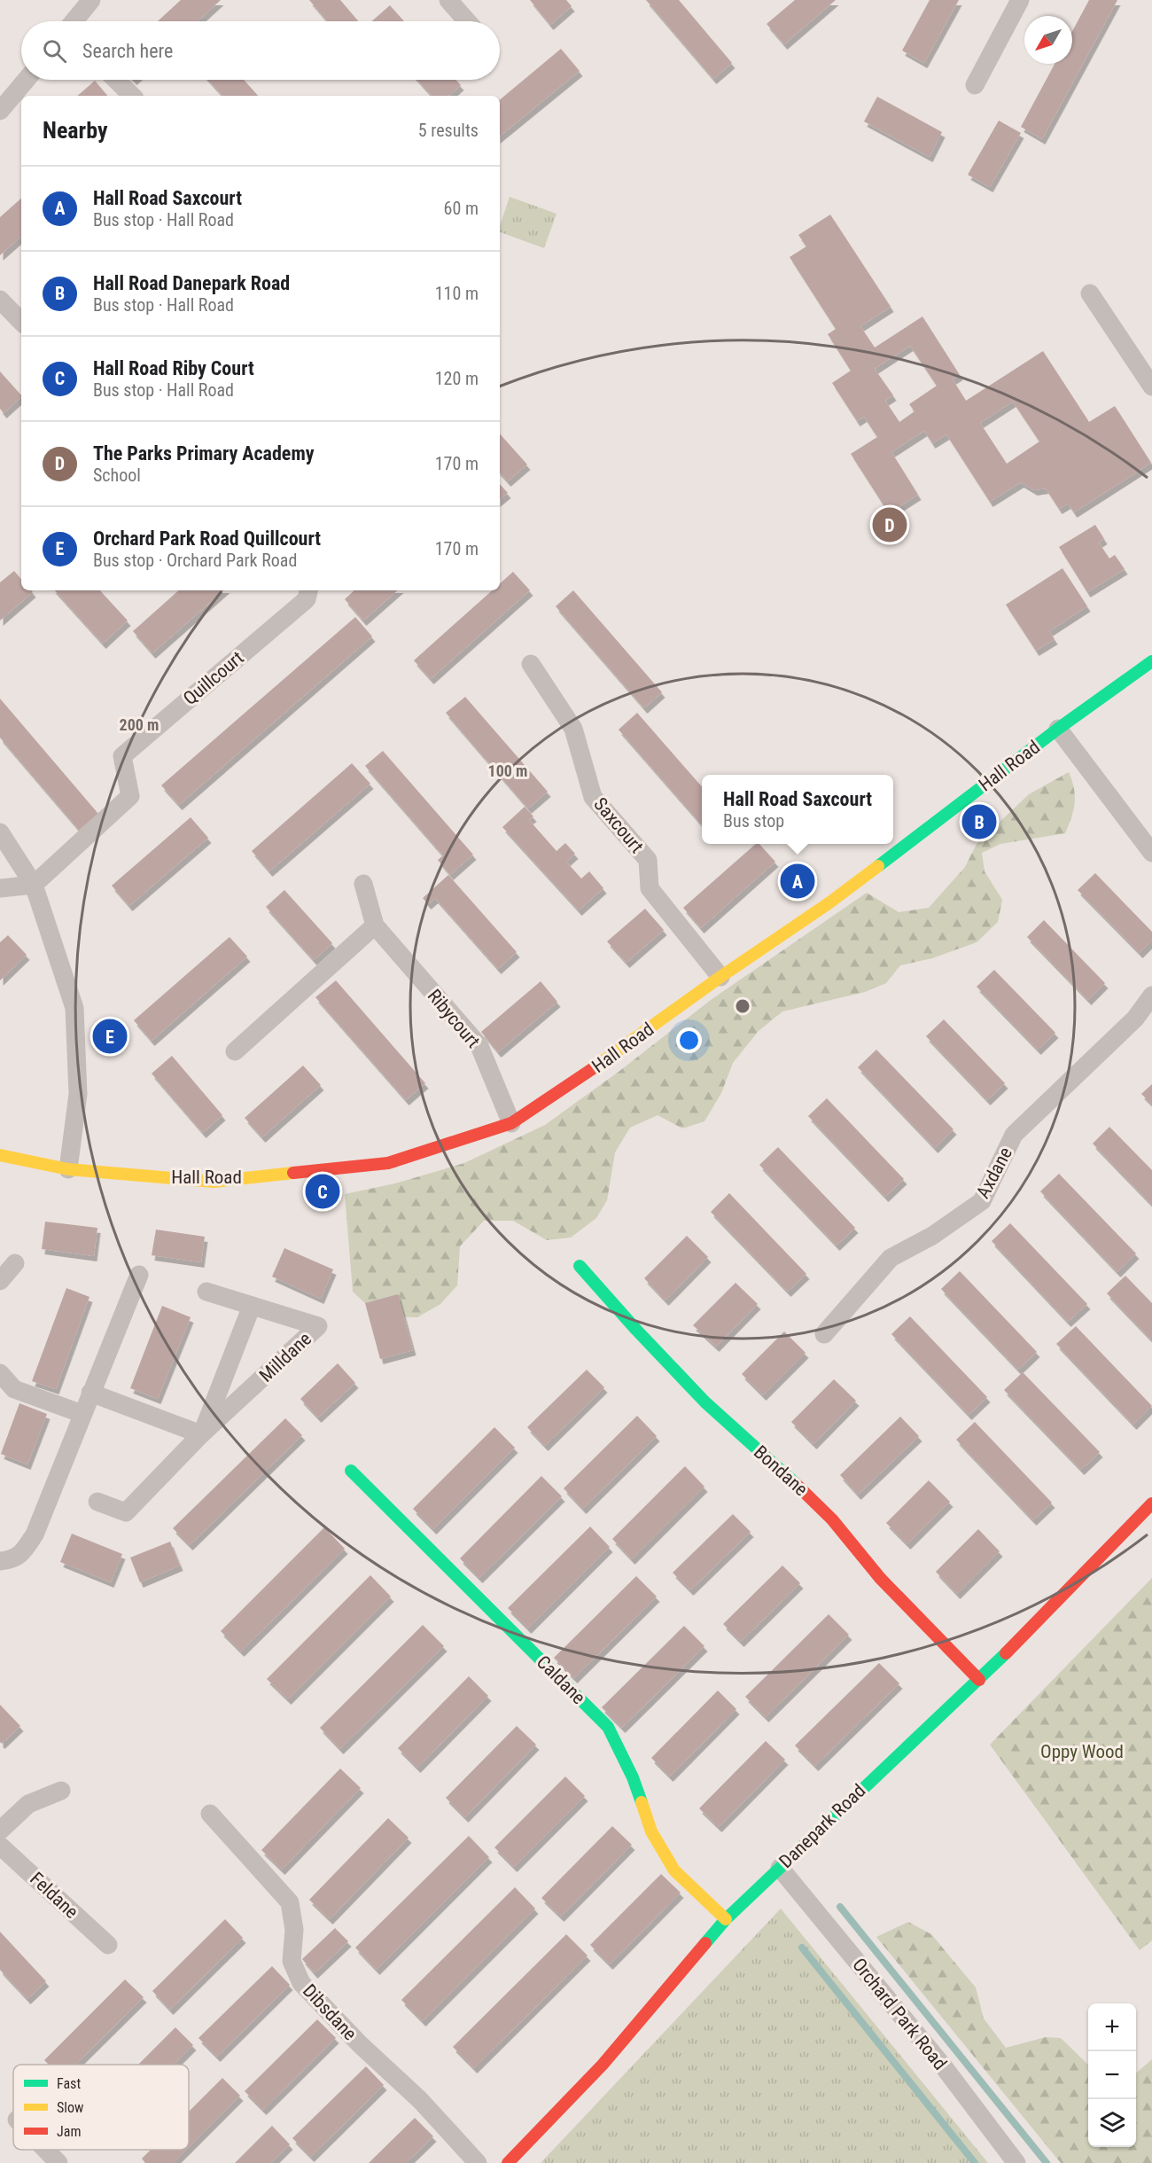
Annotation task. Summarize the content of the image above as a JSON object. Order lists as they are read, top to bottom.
{
  "streets": {
    "street": [
      "Quillcourt",
      "Hall Road",
      "Saxcourt",
      "Ribycourt",
      "Axdane",
      "Milldane",
      "Bondane",
      "Caldane",
      "Danepark Road",
      "Feldane",
      "Dibsdane",
      "Orchard Park Road"
    ]
  },
  "crossings": [
    ["Hall Road", "Saxcourt"],
    ["Hall Road", "Ribycourt"],
    ["Bondane", "Danepark Road"],
    ["Caldane", "Danepark Road"],
    ["Danepark Road", "Orchard Park Road"]
  ],
  "parks": ["Oppy Wood"],
  "legend": ["Fast", "Slow", "Jam"],
  "north": "bottom left",
  "page": {
    "search": "Search here",
    "heading": ["Nearby", "5 results"],
    "list": [
      {
        "mark": "A",
        "name": "Hall Road Saxcourt",
        "note": "Bus stop · Hall Road",
        "value": "60 m"
      },
      {
        "mark": "B",
        "name": "Hall Road Danepark Road",
        "note": "Bus stop · Hall Road",
        "value": "110 m"
      },
      {
        "mark": "C",
        "name": "Hall Road Riby Court",
        "note": "Bus stop · Hall Road",
        "value": "120 m"
      },
      {
        "mark": "D",
        "name": "The Parks Primary Academy",
        "note": "School",
        "value": "170 m"
      },
      {
        "mark": "E",
        "name": "Orchard Park Road Quillcourt",
        "note": "Bus stop · Orchard Park Road",
        "value": "170 m"
      }
    ],
    "pins": [
      "D",
      "B",
      "A",
      "E",
      "C"
    ],
    "popup": ["Hall Road Saxcourt", "Bus stop"],
    "map_buttons": ["+", "−"]
  },
  "rings": ["200 m", "100 m"]
}
